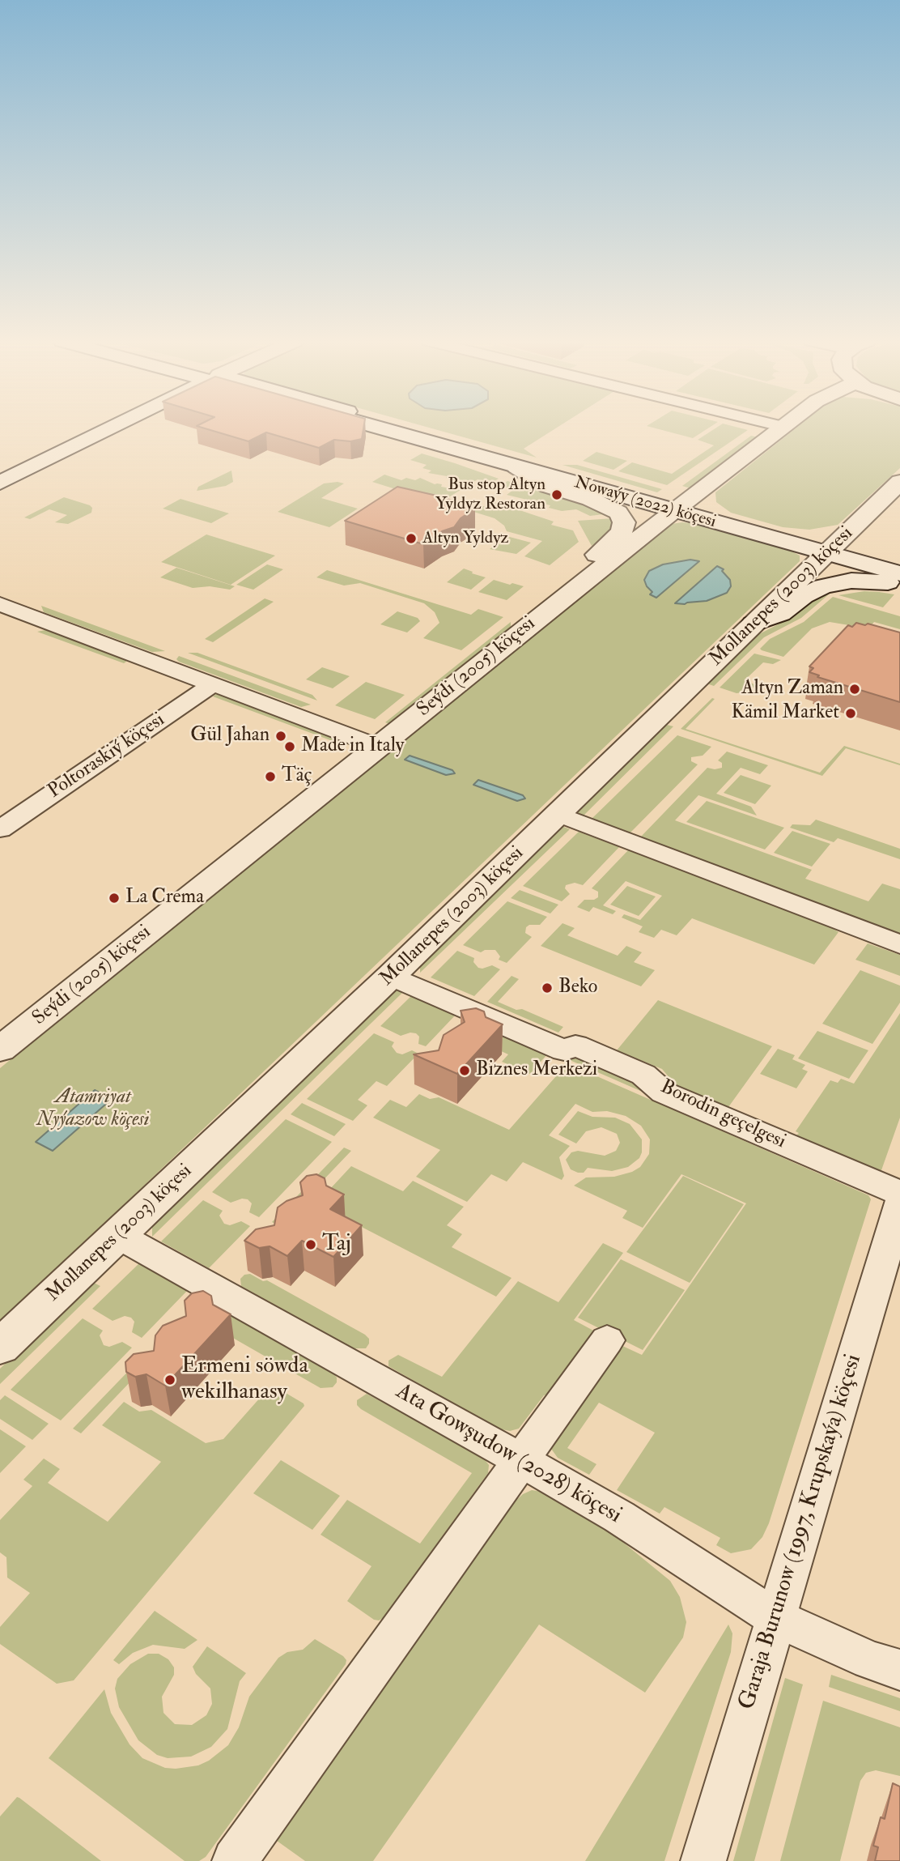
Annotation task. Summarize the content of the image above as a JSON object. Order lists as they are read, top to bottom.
{
  "streets": {
    "street": [
      "Nowaýy (2022) köçesi",
      "Mollanepes (2003) köçesi",
      "Seýdi (2005) köçesi",
      "Poltoraskiý köçesi",
      "Borodin geçelgesi",
      "Ata Gowşudow (2028) köçesi",
      "Garaja Burunow (1997, Krupskaýa) köçesi"
    ]
  },
  "crossings": [
    ["Nowaýy (2022) köçesi", "Mollanepes (2003) köçesi"],
    ["Nowaýy (2022) köçesi", "Seýdi (2005) köçesi"],
    ["Mollanepes (2003) köçesi", "Borodin geçelgesi"],
    ["Mollanepes (2003) köçesi", "Ata Gowşudow (2028) köçesi"],
    ["Ata Gowşudow (2028) köçesi", "Garaja Burunow (1997, Krupskaýa) köçesi"]
  ],
  "parks": ["Atamriyat Nyýazow köçesi"],
  "places": [
    "Bus stop Altyn Yyldyz Restoran",
    "Altyn Yyldyz",
    "Altyn Zaman",
    "Kämil Market",
    "Gül Jahan",
    "Made in Italy",
    "Täç",
    "La Crema",
    "Beko",
    "Biznes Merkezi",
    "Taj",
    "Ermeni söwda wekilhanasy"
  ]
}
